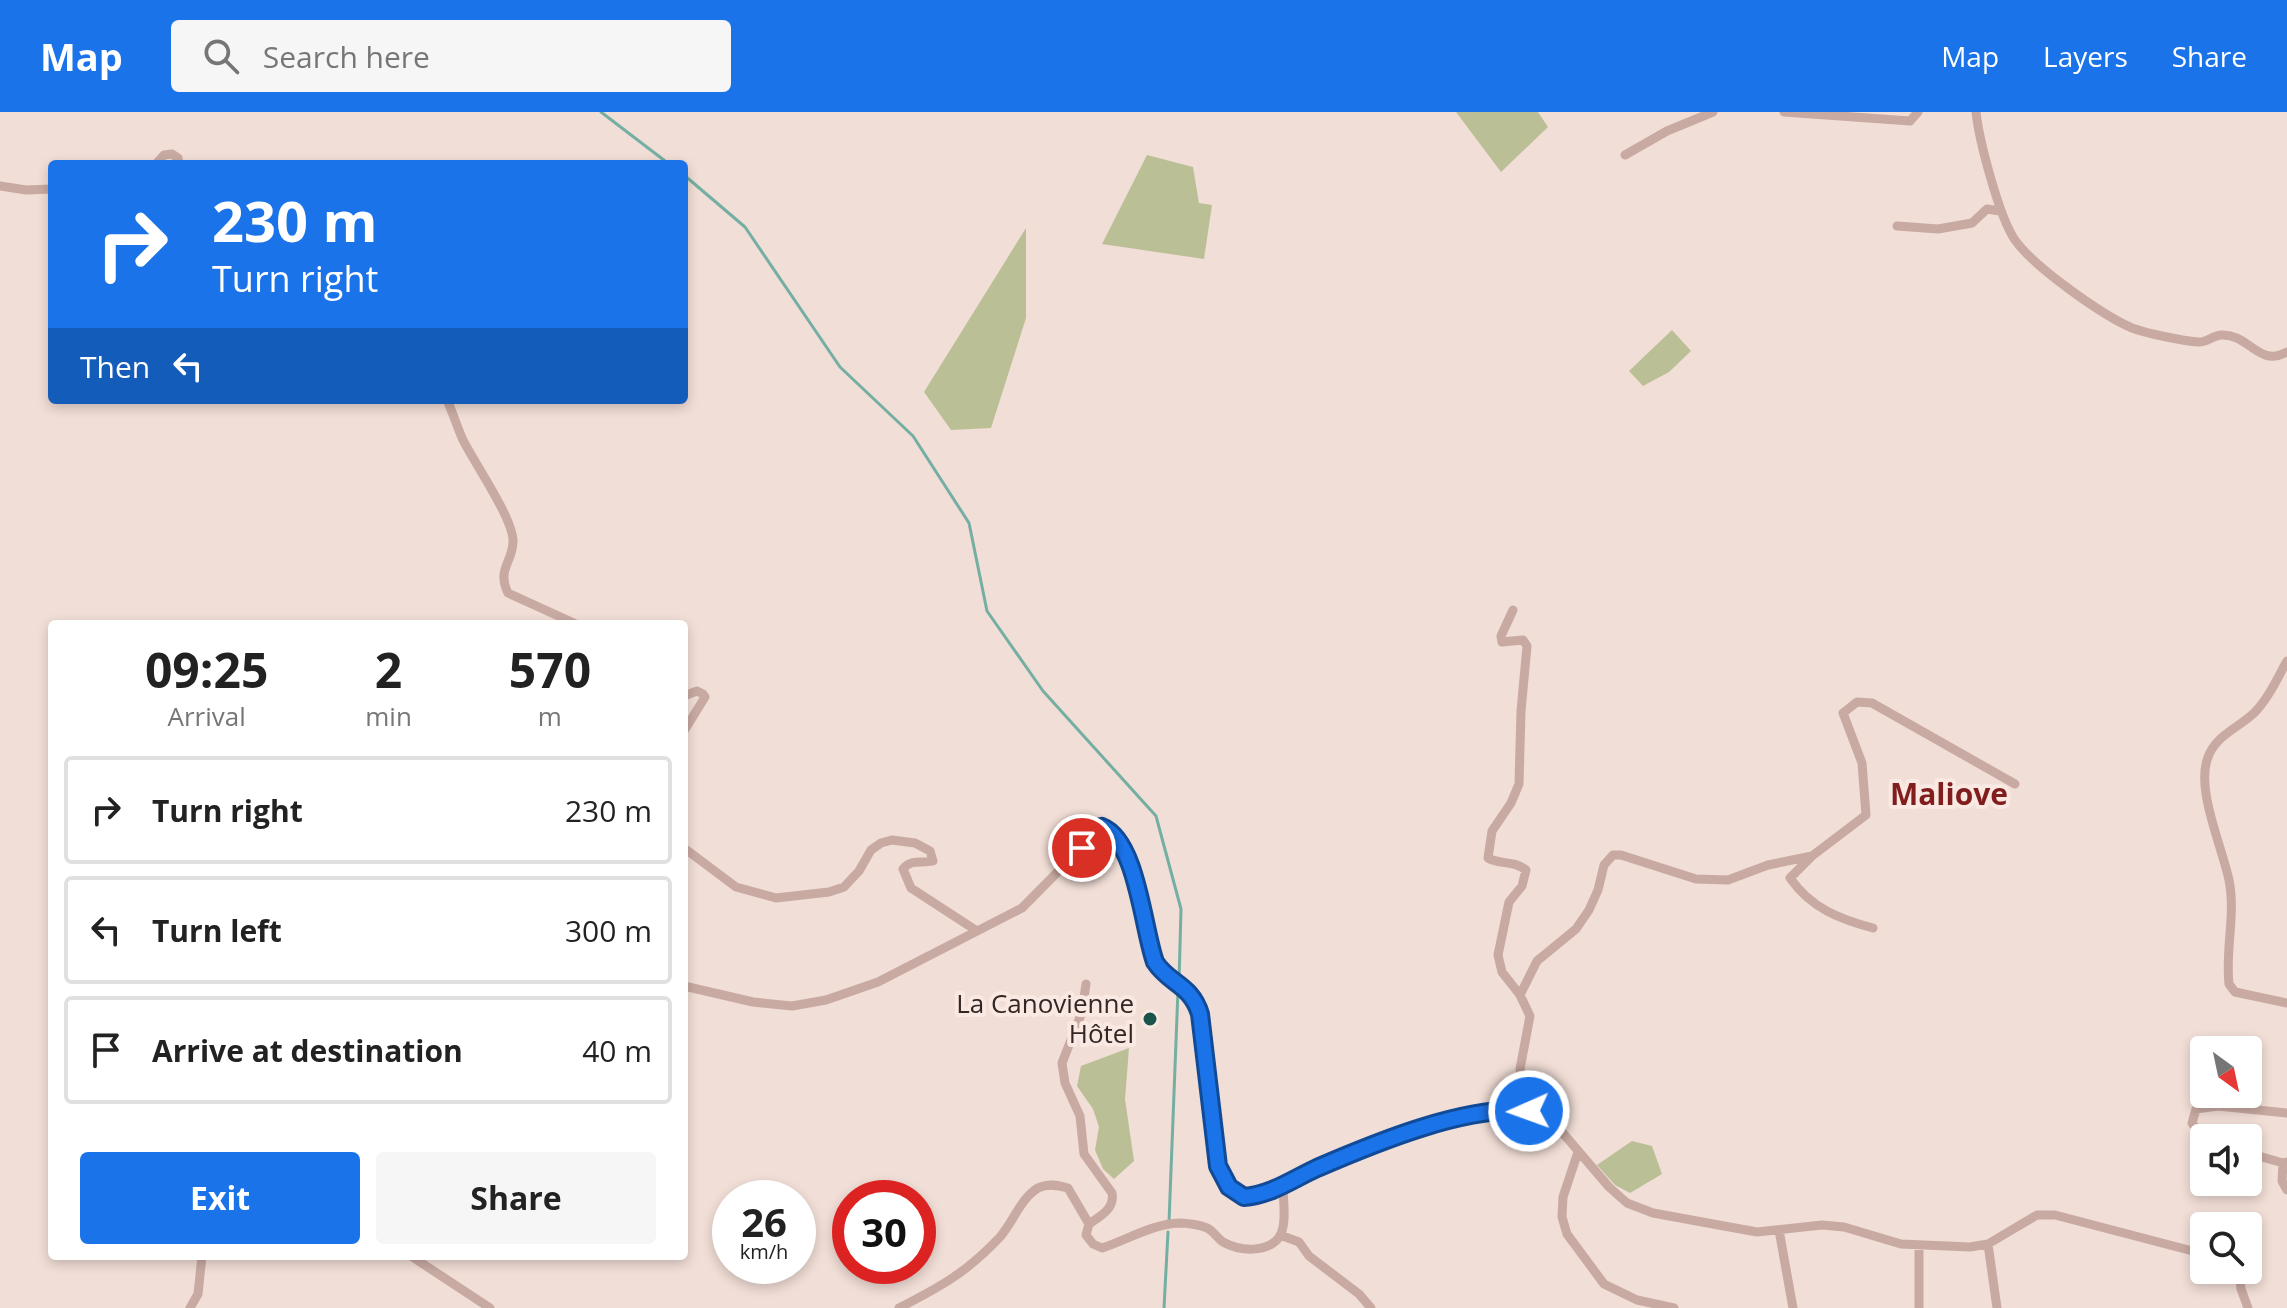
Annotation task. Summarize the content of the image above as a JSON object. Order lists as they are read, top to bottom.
{
  "districts": ["Maliove"],
  "places": ["La Canovienne Hôtel"],
  "north": "bottom right",
  "page": {
    "header": "Map",
    "search": "Search here",
    "nav": ["Map", "Layers", "Share"],
    "turn": ["230 m", "Turn right"],
    "then": "Then",
    "eta": [
      "09:25",
      "Arrival",
      "2",
      "min",
      "570",
      "m"
    ],
    "list": [
      {
        "name": "Turn right",
        "value": "230 m"
      },
      {
        "name": "Turn left",
        "value": "300 m"
      },
      {
        "name": "Arrive at destination",
        "value": "40 m"
      }
    ],
    "buttons": ["Exit", "Share"],
    "speed": "26 km/h",
    "limit": "30"
  }
}
